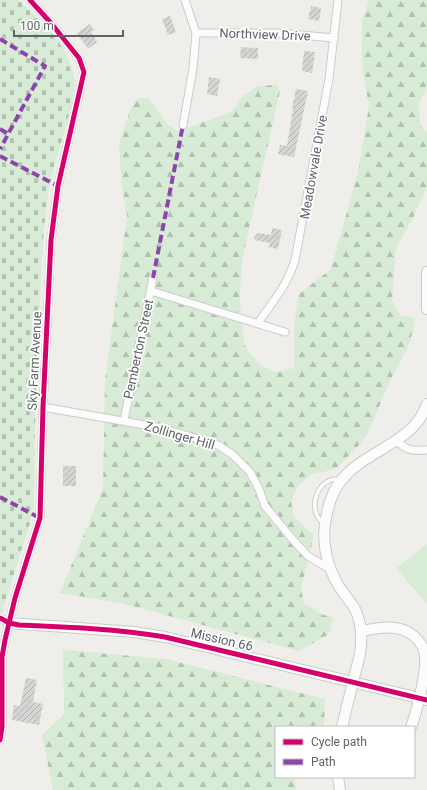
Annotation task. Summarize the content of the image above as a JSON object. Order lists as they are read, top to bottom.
{
  "streets": {
    "street": [
      "Northview Drive",
      "Meadowvale Drive",
      "Pemberton Street",
      "Sky Farm Avenue",
      "Zollinger Hill",
      "Mission 66"
    ]
  },
  "crossings": [
    ["Northview Drive", "Meadowvale Drive"],
    ["Pemberton Street", "Zollinger Hill"],
    ["Sky Farm Avenue", "Zollinger Hill"],
    ["Sky Farm Avenue", "Mission 66"]
  ],
  "legend": ["Cycle path", "Path"],
  "scale_bar": "100 m"
}
